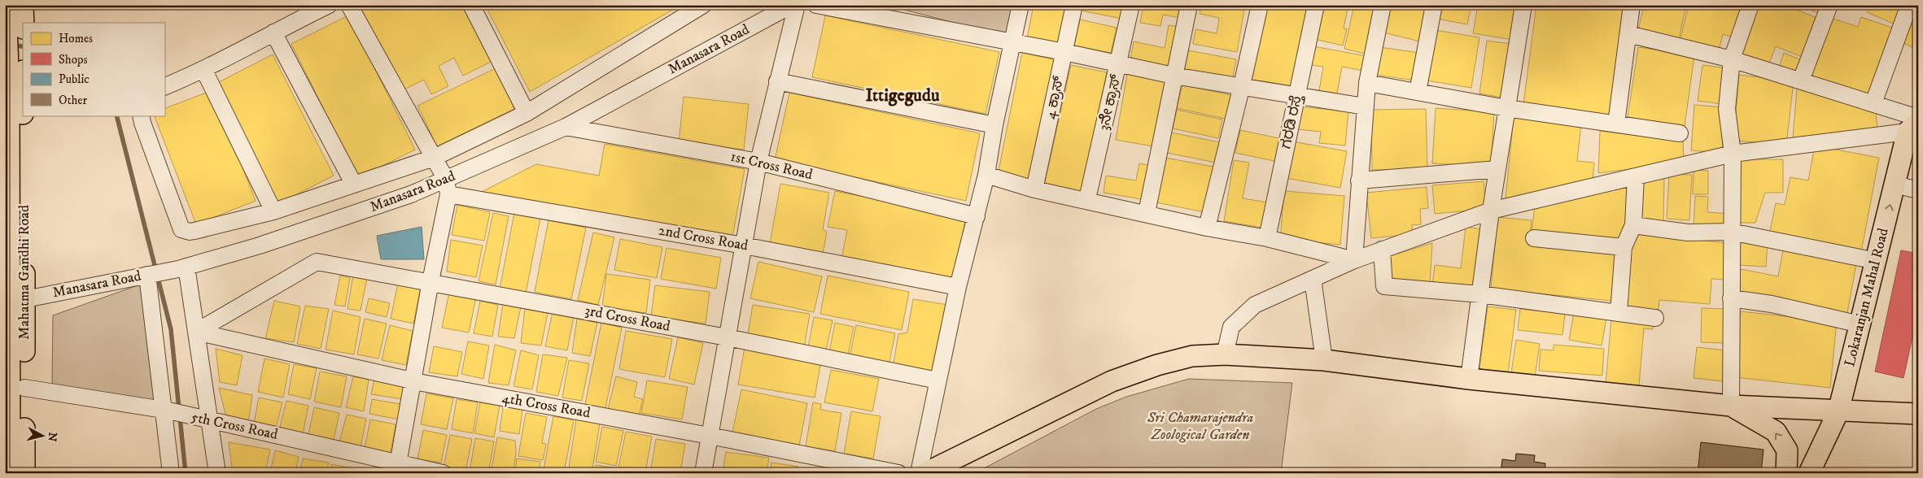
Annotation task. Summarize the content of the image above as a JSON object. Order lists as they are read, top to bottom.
{
  "streets": {
    "main road": ["Mahatma Gandhi Road", "Lokaranjan Mahal Road"],
    "street": [
      "Manasara Road",
      "4 ಕ್ರಾಸ್",
      "3ನೆೇ ಕ್ರಾಸ್",
      "ಗರಡಿ ರಸ್ತೆ",
      "1st Cross Road",
      "2nd Cross Road",
      "3rd Cross Road",
      "4th Cross Road",
      "5th Cross Road"
    ]
  },
  "crossings": [
    ["Manasara Road", "1st Cross Road"],
    ["Manasara Road", "2nd Cross Road"],
    ["Manasara Road", "Mahatma Gandhi Road"],
    ["Mahatma Gandhi Road", "5th Cross Road"],
    ["3rd Cross Road", "4th Cross Road"]
  ],
  "districts": ["Ittigegudu"],
  "parks": ["Sri Chamarajendra Zoological Garden"],
  "legend": [
    "Homes",
    "Shops",
    "Public",
    "Other"
  ],
  "north": "right"
}
